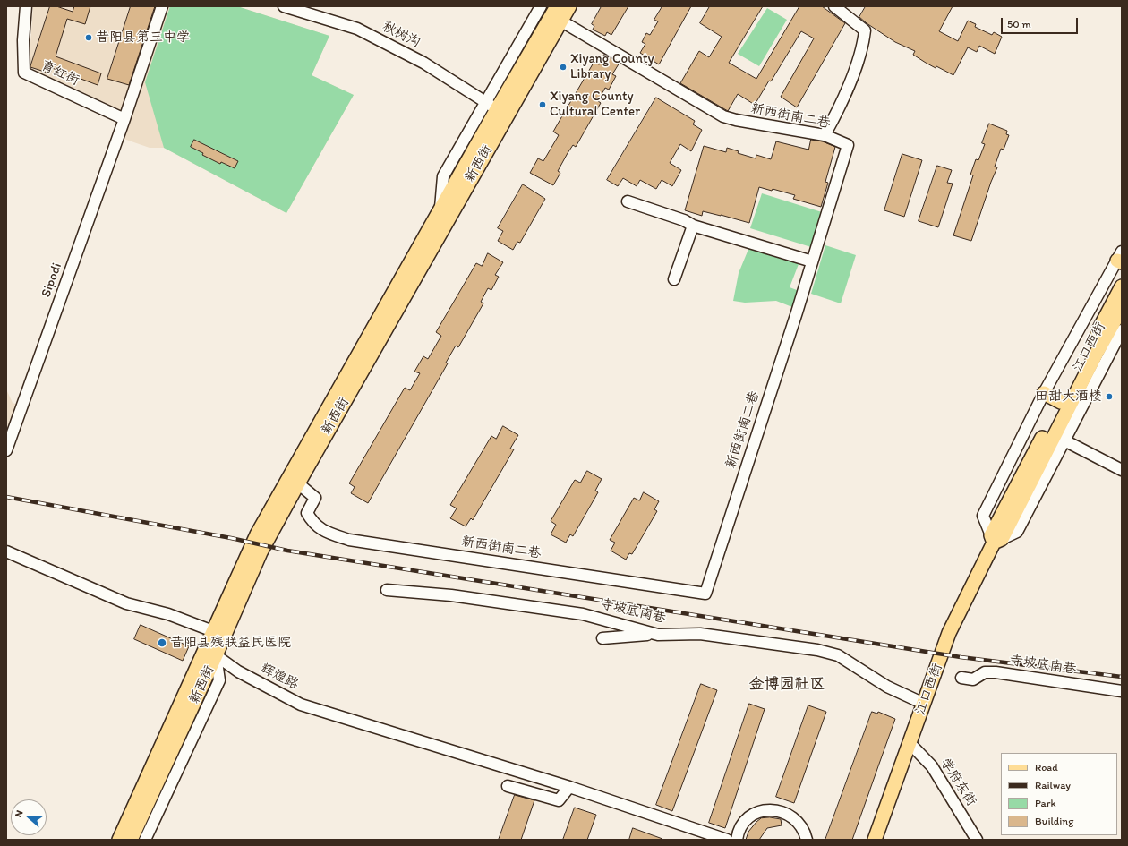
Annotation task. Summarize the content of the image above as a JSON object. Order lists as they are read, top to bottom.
{
  "streets": {
    "main road": ["新西街", "江口西街"],
    "street": [
      "秋树沟",
      "育红街",
      "新西街南二巷",
      "Sipodi",
      "寺坡底南巷",
      "辉煌路",
      "学府东街"
    ]
  },
  "crossings": [
    ["秋树沟", "新西街"],
    ["育红街", "Sipodi"],
    ["新西街南二巷", "新西街"],
    ["新西街", "辉煌路"],
    ["江口西街", "寺坡底南巷"],
    ["江口西街", "学府东街"]
  ],
  "districts": ["金博园社区"],
  "places": [
    "昔阳县第三中学",
    "Xiyang County Library",
    "Xiyang County Cultural Center",
    "田甜大酒楼",
    "昔阳县残联益民医院"
  ],
  "legend": [
    "Road",
    "Railway",
    "Park",
    "Building"
  ],
  "scale_bar": "50 m",
  "north": "left"
}
